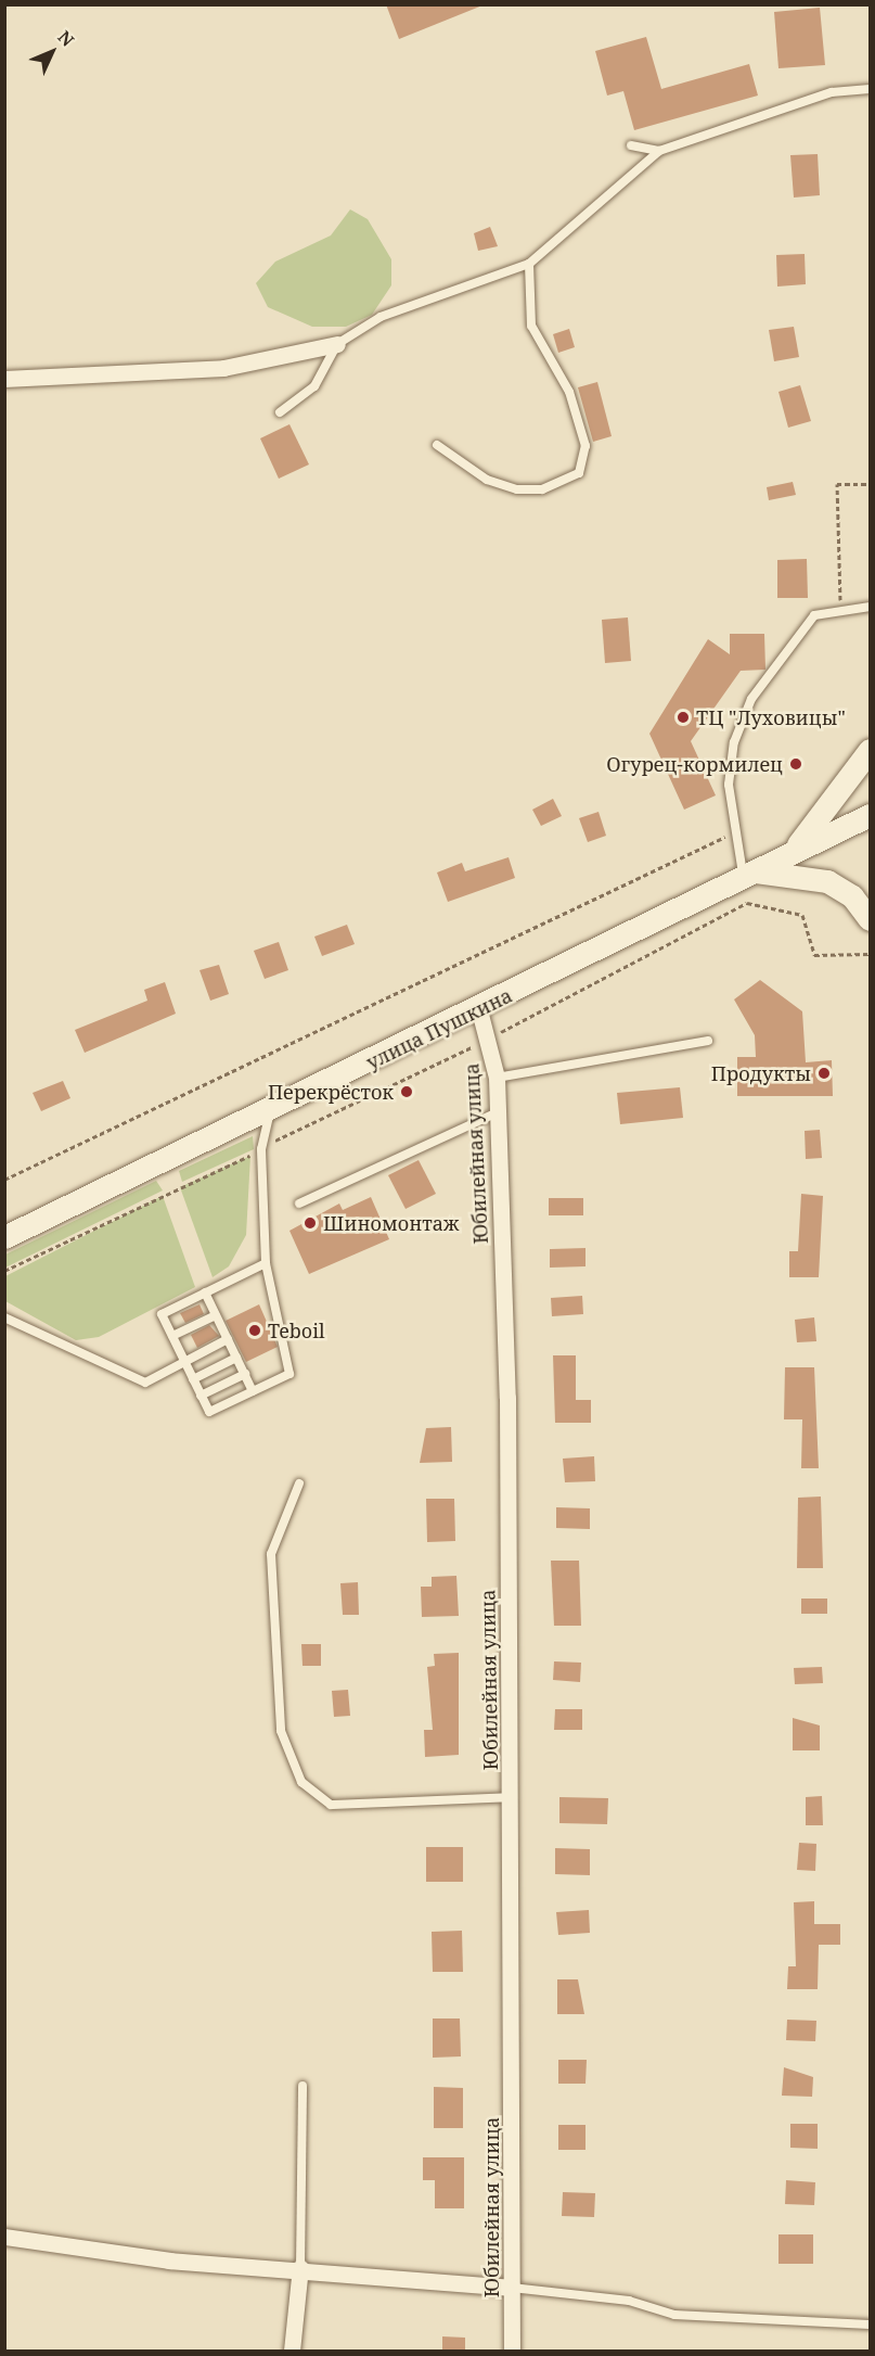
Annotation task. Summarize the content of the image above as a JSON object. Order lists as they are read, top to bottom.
{
  "streets": {
    "main road": ["улица Пушкина"],
    "street": ["Юбилейная улица"]
  },
  "crossings": [
    ["улица Пушкина", "Юбилейная улица"]
  ],
  "places": [
    "ТЦ \"Луховицы\"",
    "Огурец-кормилец",
    "Продукты",
    "Перекрёсток",
    "Шиномонтаж",
    "Teboil"
  ],
  "north": "top right"
}
